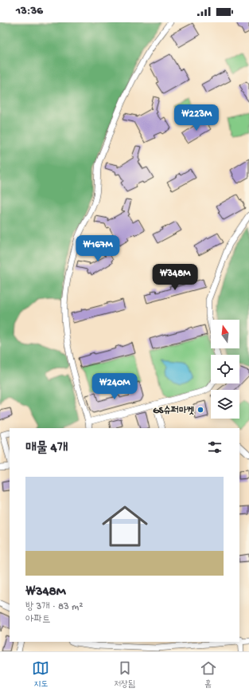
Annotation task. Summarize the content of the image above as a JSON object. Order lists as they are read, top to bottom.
{
  "places": ["GS슈퍼마켓"],
  "north": "top",
  "page": {
    "status": "13:36",
    "price": [
      "₩223M",
      "₩167M",
      "₩348M",
      "₩240M"
    ],
    "heading": "매물 4개",
    "list": [
      {
        "name": "₩348M",
        "note": "방 3개 · 83 m² · 아파트"
      }
    ],
    "tabs": ["지도", "저장됨", "홈"]
  }
}
